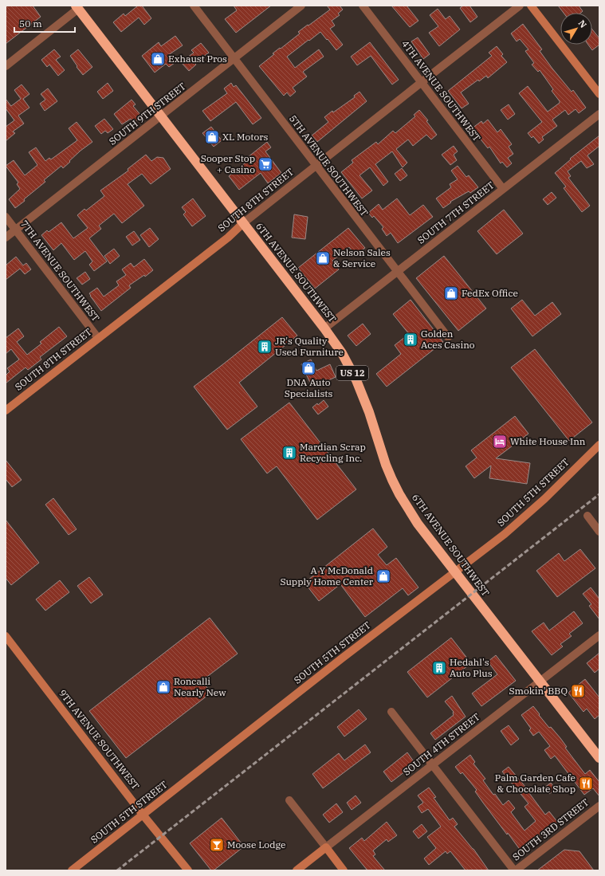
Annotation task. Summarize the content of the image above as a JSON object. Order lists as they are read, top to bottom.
{
  "streets": {
    "highway": ["6TH AVENUE SOUTHWEST", "US 12"],
    "street": [
      "4TH AVENUE SOUTHWEST",
      "SOUTH 9TH STREET",
      "5TH AVENUE SOUTHWEST",
      "SOUTH 8TH STREET",
      "SOUTH 7TH STREET",
      "7TH AVENUE SOUTHWEST",
      "SOUTH 5TH STREET",
      "9TH AVENUE SOUTHWEST",
      "SOUTH 4TH STREET",
      "SOUTH 3RD STREET"
    ]
  },
  "crossings": [
    ["4TH AVENUE SOUTHWEST", "SOUTH 8TH STREET"],
    ["4TH AVENUE SOUTHWEST", "SOUTH 7TH STREET"],
    ["SOUTH 9TH STREET", "5TH AVENUE SOUTHWEST"],
    ["SOUTH 9TH STREET", "7TH AVENUE SOUTHWEST"],
    ["SOUTH 9TH STREET", "6TH AVENUE SOUTHWEST"],
    ["5TH AVENUE SOUTHWEST", "SOUTH 8TH STREET"],
    ["5TH AVENUE SOUTHWEST", "SOUTH 7TH STREET"],
    ["SOUTH 8TH STREET", "7TH AVENUE SOUTHWEST"],
    ["SOUTH 8TH STREET", "6TH AVENUE SOUTHWEST"],
    ["SOUTH 7TH STREET", "6TH AVENUE SOUTHWEST"],
    ["6TH AVENUE SOUTHWEST", "SOUTH 5TH STREET"],
    ["6TH AVENUE SOUTHWEST", "SOUTH 4TH STREET"],
    ["SOUTH 5TH STREET", "9TH AVENUE SOUTHWEST"]
  ],
  "places": {
    "shop": [
      "Exhaust Pros",
      "XL Motors",
      "Nelson Sales & Service",
      "FedEx Office",
      "DNA Auto Specialists",
      "A Y McDonald Supply Home Center",
      "Roncalli Nearly New"
    ],
    "supermarket": ["Sooper Stop + Casino"],
    "building": [
      "Golden Aces Casino",
      "JR's Quality Used Furniture",
      "Mardian Scrap Recycling Inc.",
      "Hedahl's Auto Plus"
    ],
    "hotel": ["White House Inn"],
    "restaurant": ["Smokin' BBQ", "Palm Garden Cafe & Chocolate Shop"],
    "bar": ["Moose Lodge"]
  },
  "scale_bar": "50 m",
  "north": "top right"
}
